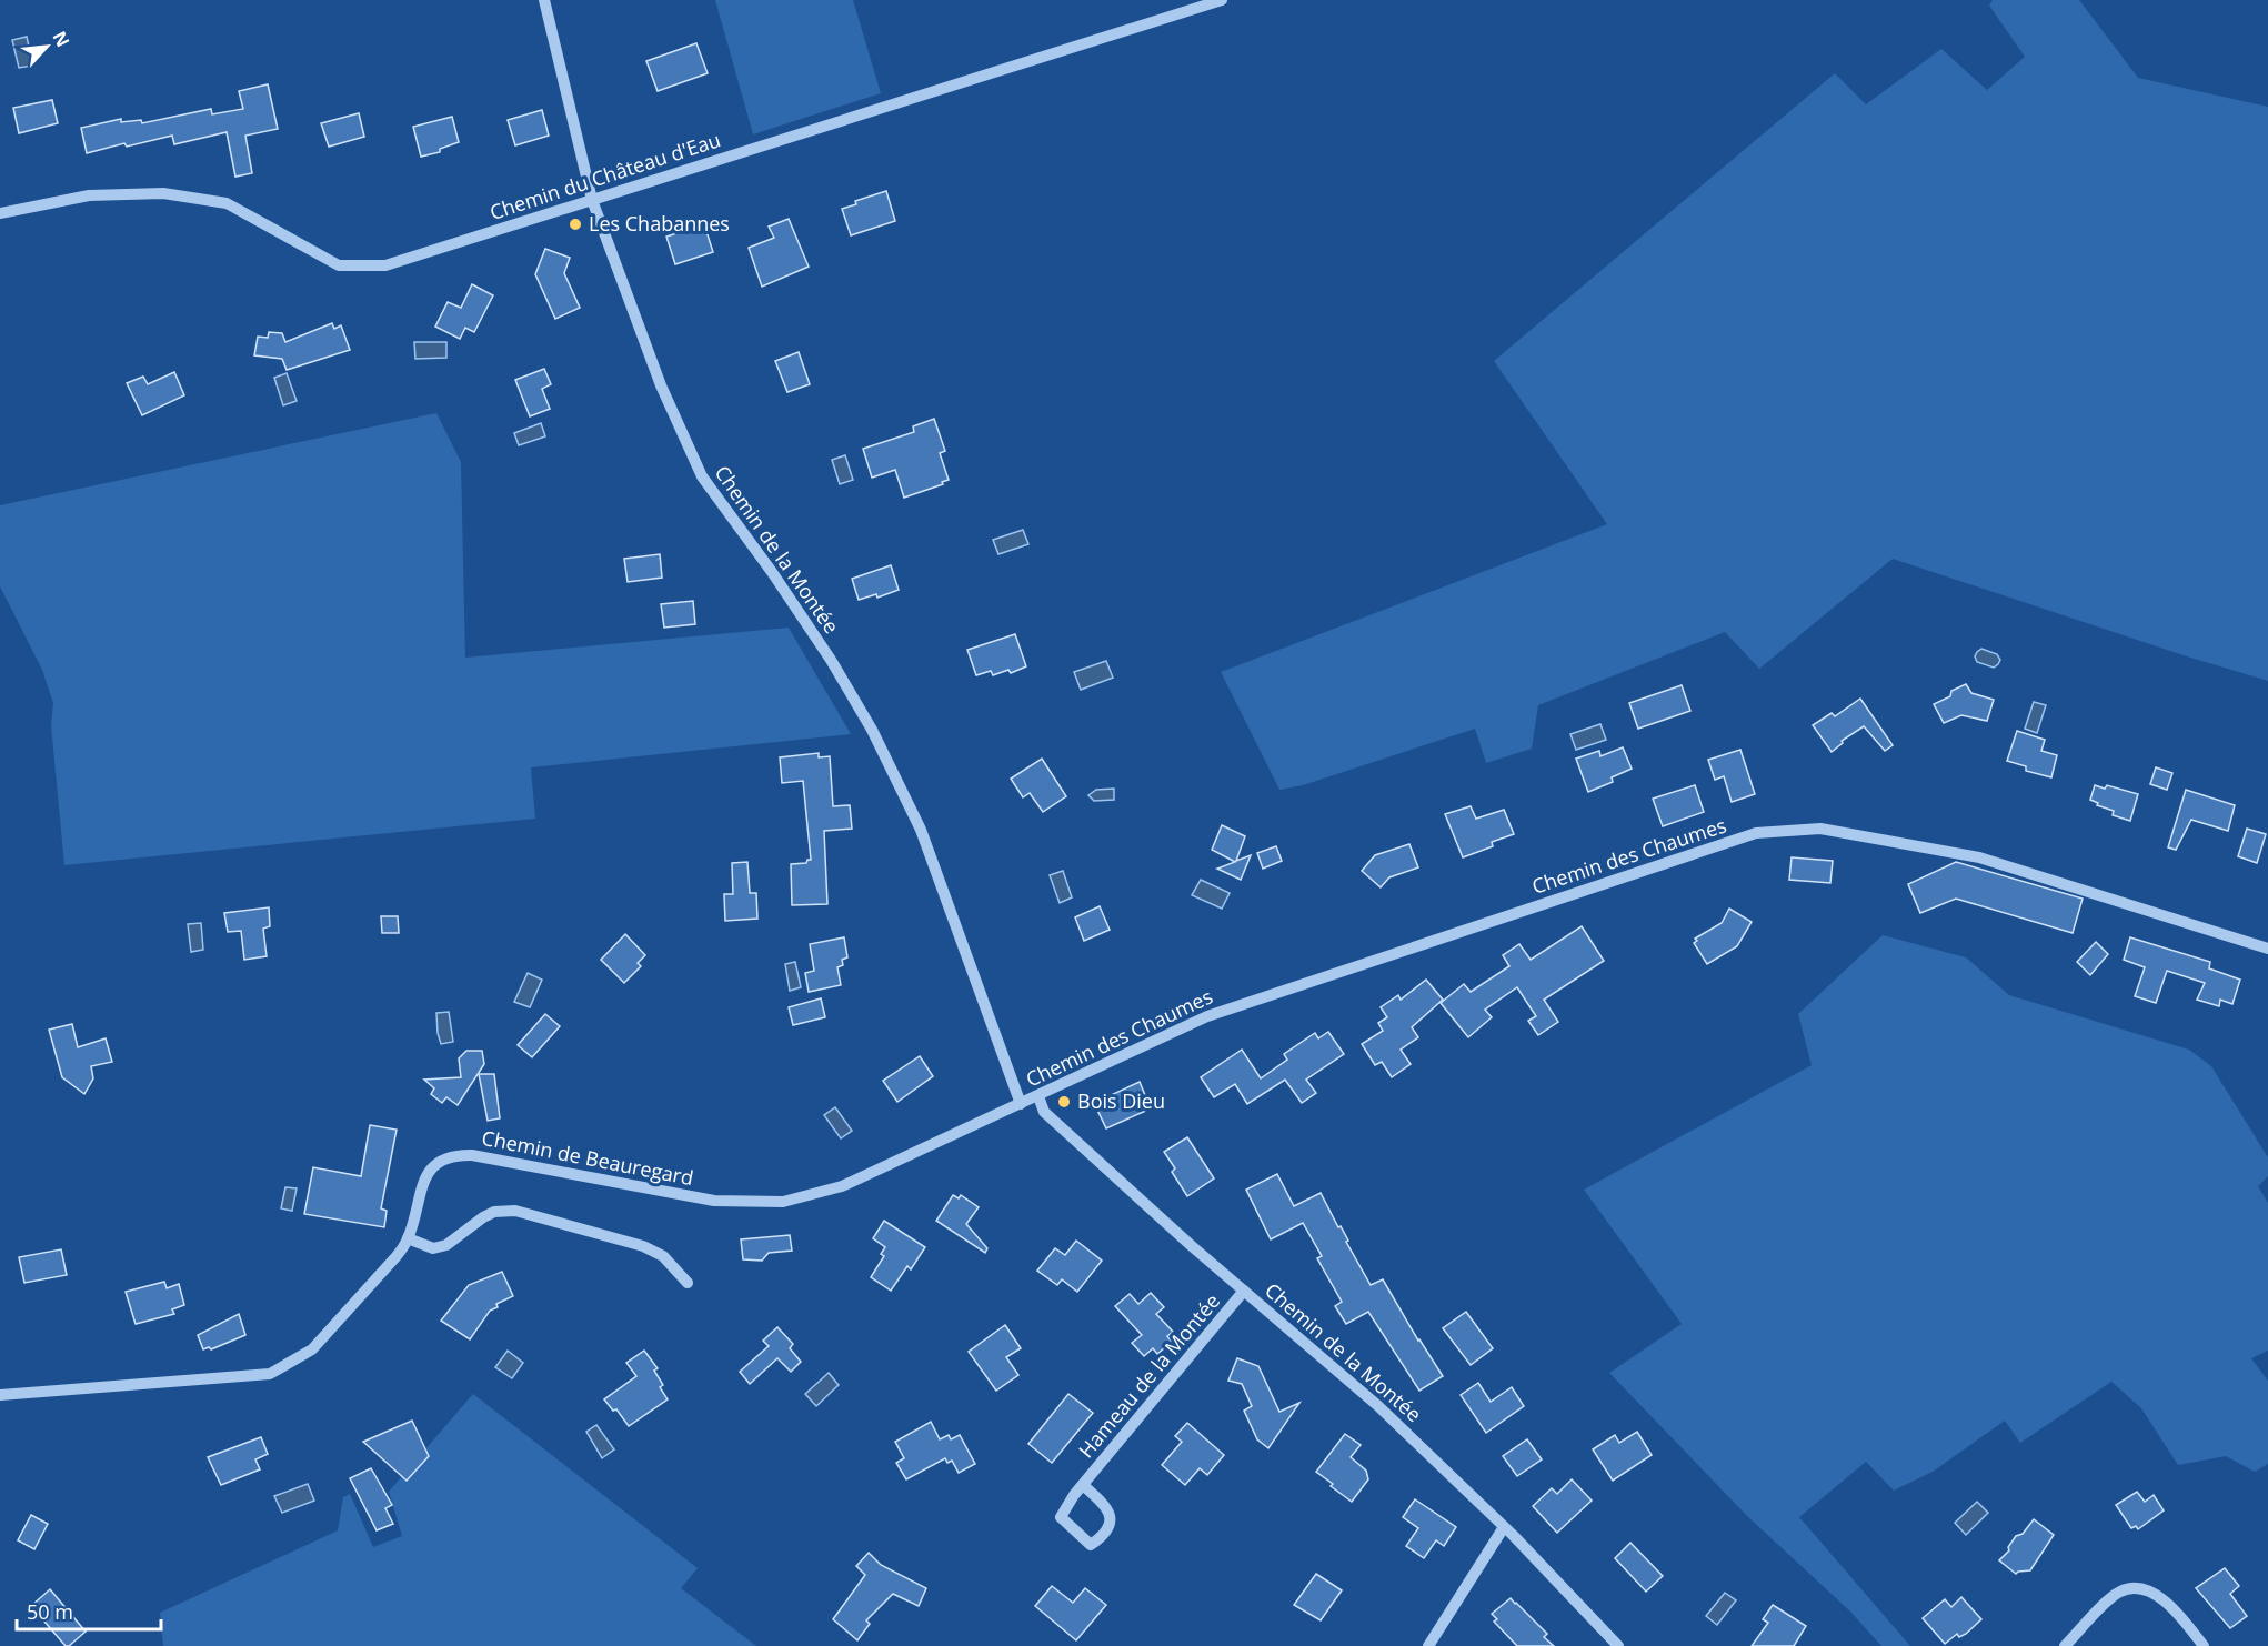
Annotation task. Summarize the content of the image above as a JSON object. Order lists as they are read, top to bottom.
{
  "streets": {
    "street": [
      "Chemin du Château d'Eau",
      "Chemin de la Montée",
      "Chemin des Chaumes",
      "Chemin de Beauregard",
      "Hameau de la Montée"
    ]
  },
  "crossings": [
    ["Chemin du Château d'Eau", "Chemin de la Montée"],
    ["Chemin de la Montée", "Chemin des Chaumes"],
    ["Chemin de la Montée", "Chemin de Beauregard"],
    ["Chemin de la Montée", "Hameau de la Montée"],
    ["Chemin des Chaumes", "Chemin de Beauregard"]
  ],
  "places": ["Les Chabannes", "Bois Dieu"],
  "scale_bar": "50 m",
  "north": "top right"
}
